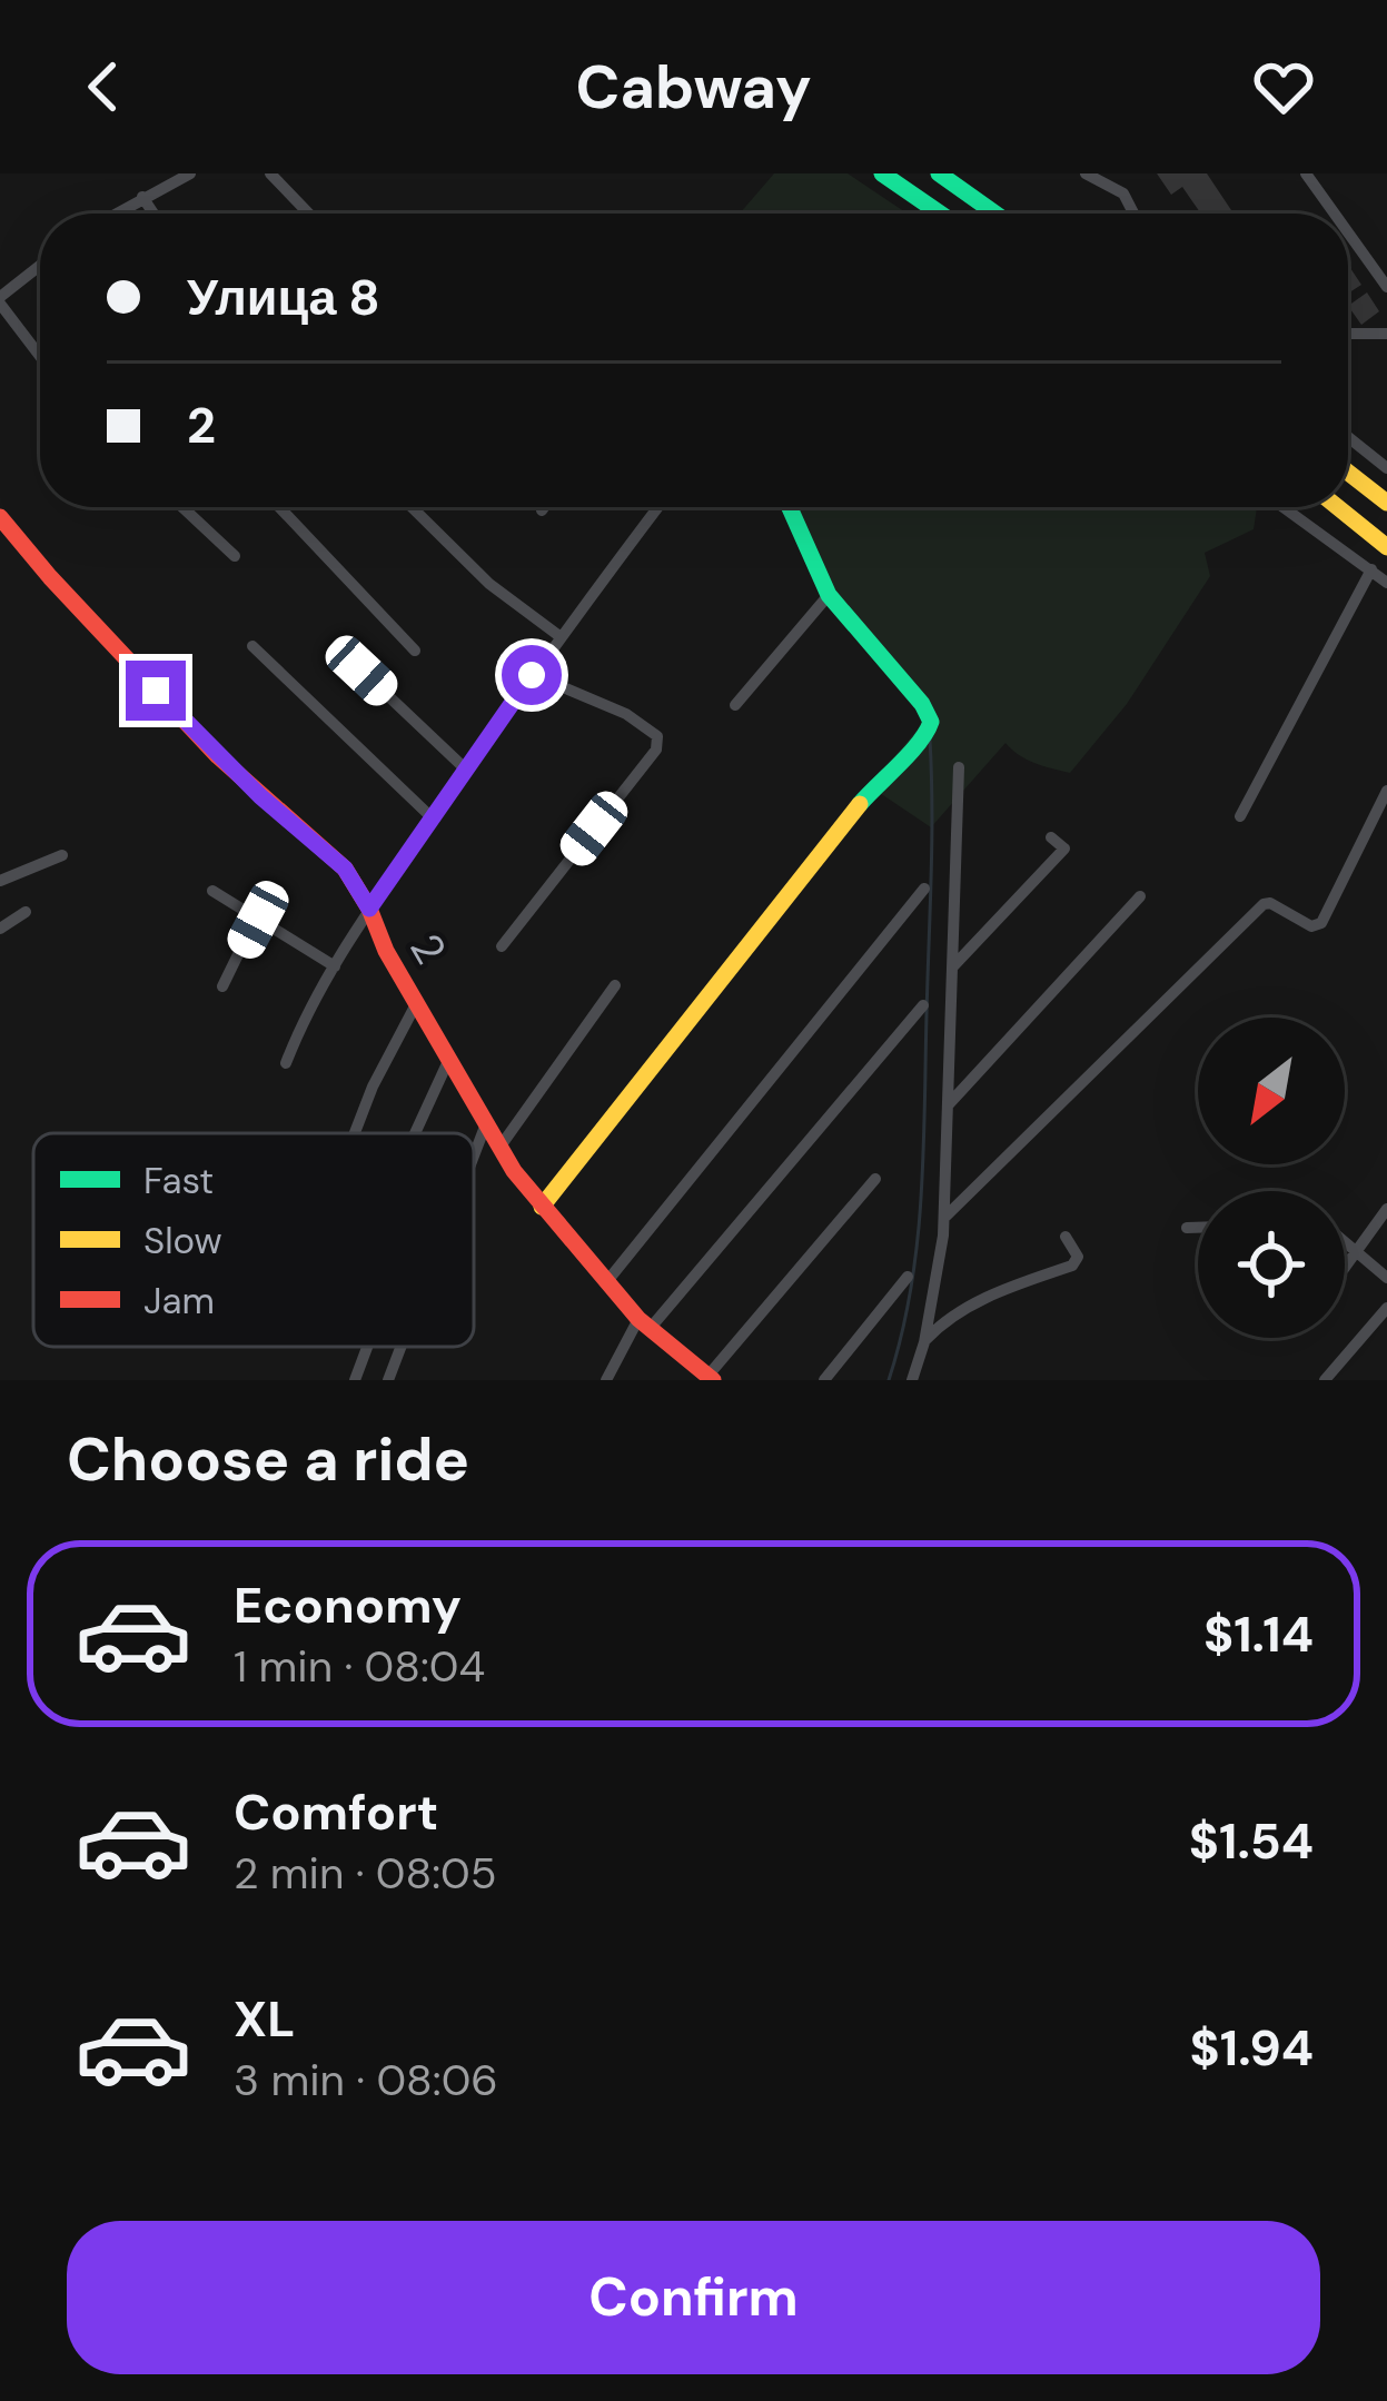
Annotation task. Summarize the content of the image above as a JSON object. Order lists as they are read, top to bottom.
{
  "streets": {
    "street": ["2"]
  },
  "legend": ["Fast", "Slow", "Jam"],
  "north": "bottom left",
  "page": {
    "header": "Cabway",
    "banner": ["Улица 8", "2"],
    "heading": "Choose a ride",
    "list": [
      {
        "name": "Economy",
        "note": "1 min · 08:04",
        "value": "$1.14"
      },
      {
        "name": "Comfort",
        "note": "2 min · 08:05",
        "value": "$1.54"
      },
      {
        "name": "XL",
        "note": "3 min · 08:06",
        "value": "$1.94"
      }
    ],
    "buttons": "Confirm"
  }
}
